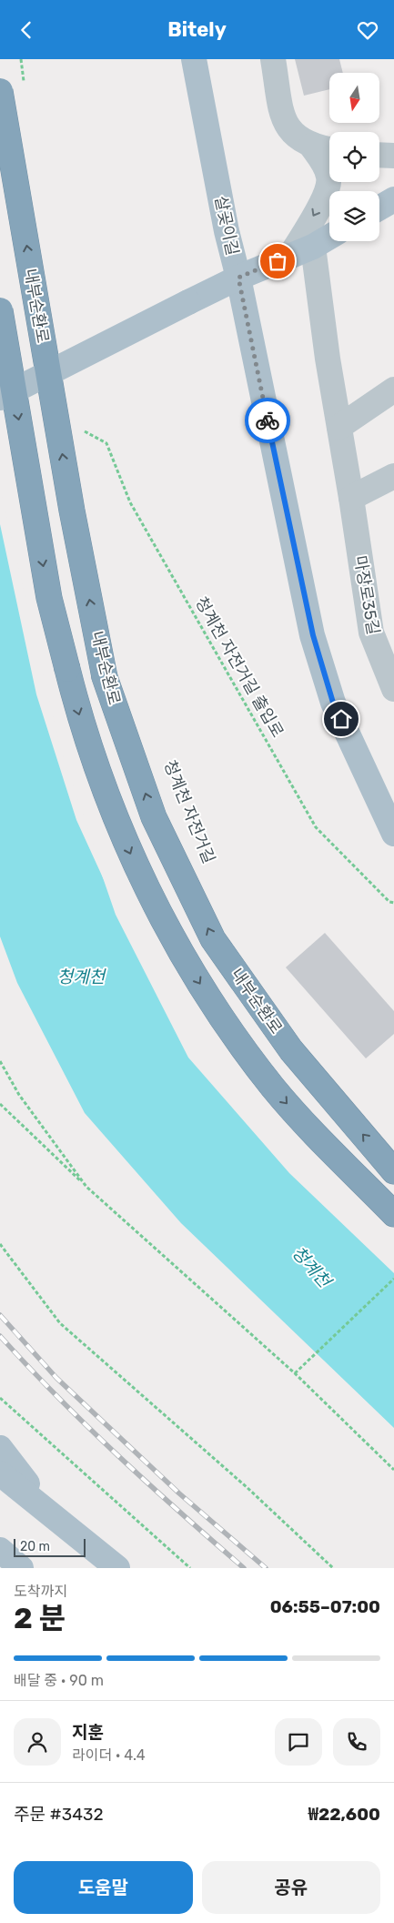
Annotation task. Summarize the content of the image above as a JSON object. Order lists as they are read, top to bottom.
{
  "streets": {
    "highway": ["내부순환로"],
    "main road": ["살곶이길"],
    "street": ["마장로35길"],
    "path": ["청계천 자전거길 출입로"]
  },
  "water": ["청계천"],
  "scale_bar": "20 m",
  "north": "bottom",
  "page": {
    "header": "Bitely",
    "scale": "20 m",
    "heading": ["2 분", "도착까지", "06:55–07:00"],
    "panel": [
      "지훈",
      "라이더 · 4.4",
      "주문 #3432",
      "₩22,600"
    ],
    "bar": "배달 중 · 90 m",
    "buttons": ["도움말", "공유"]
  }
}
